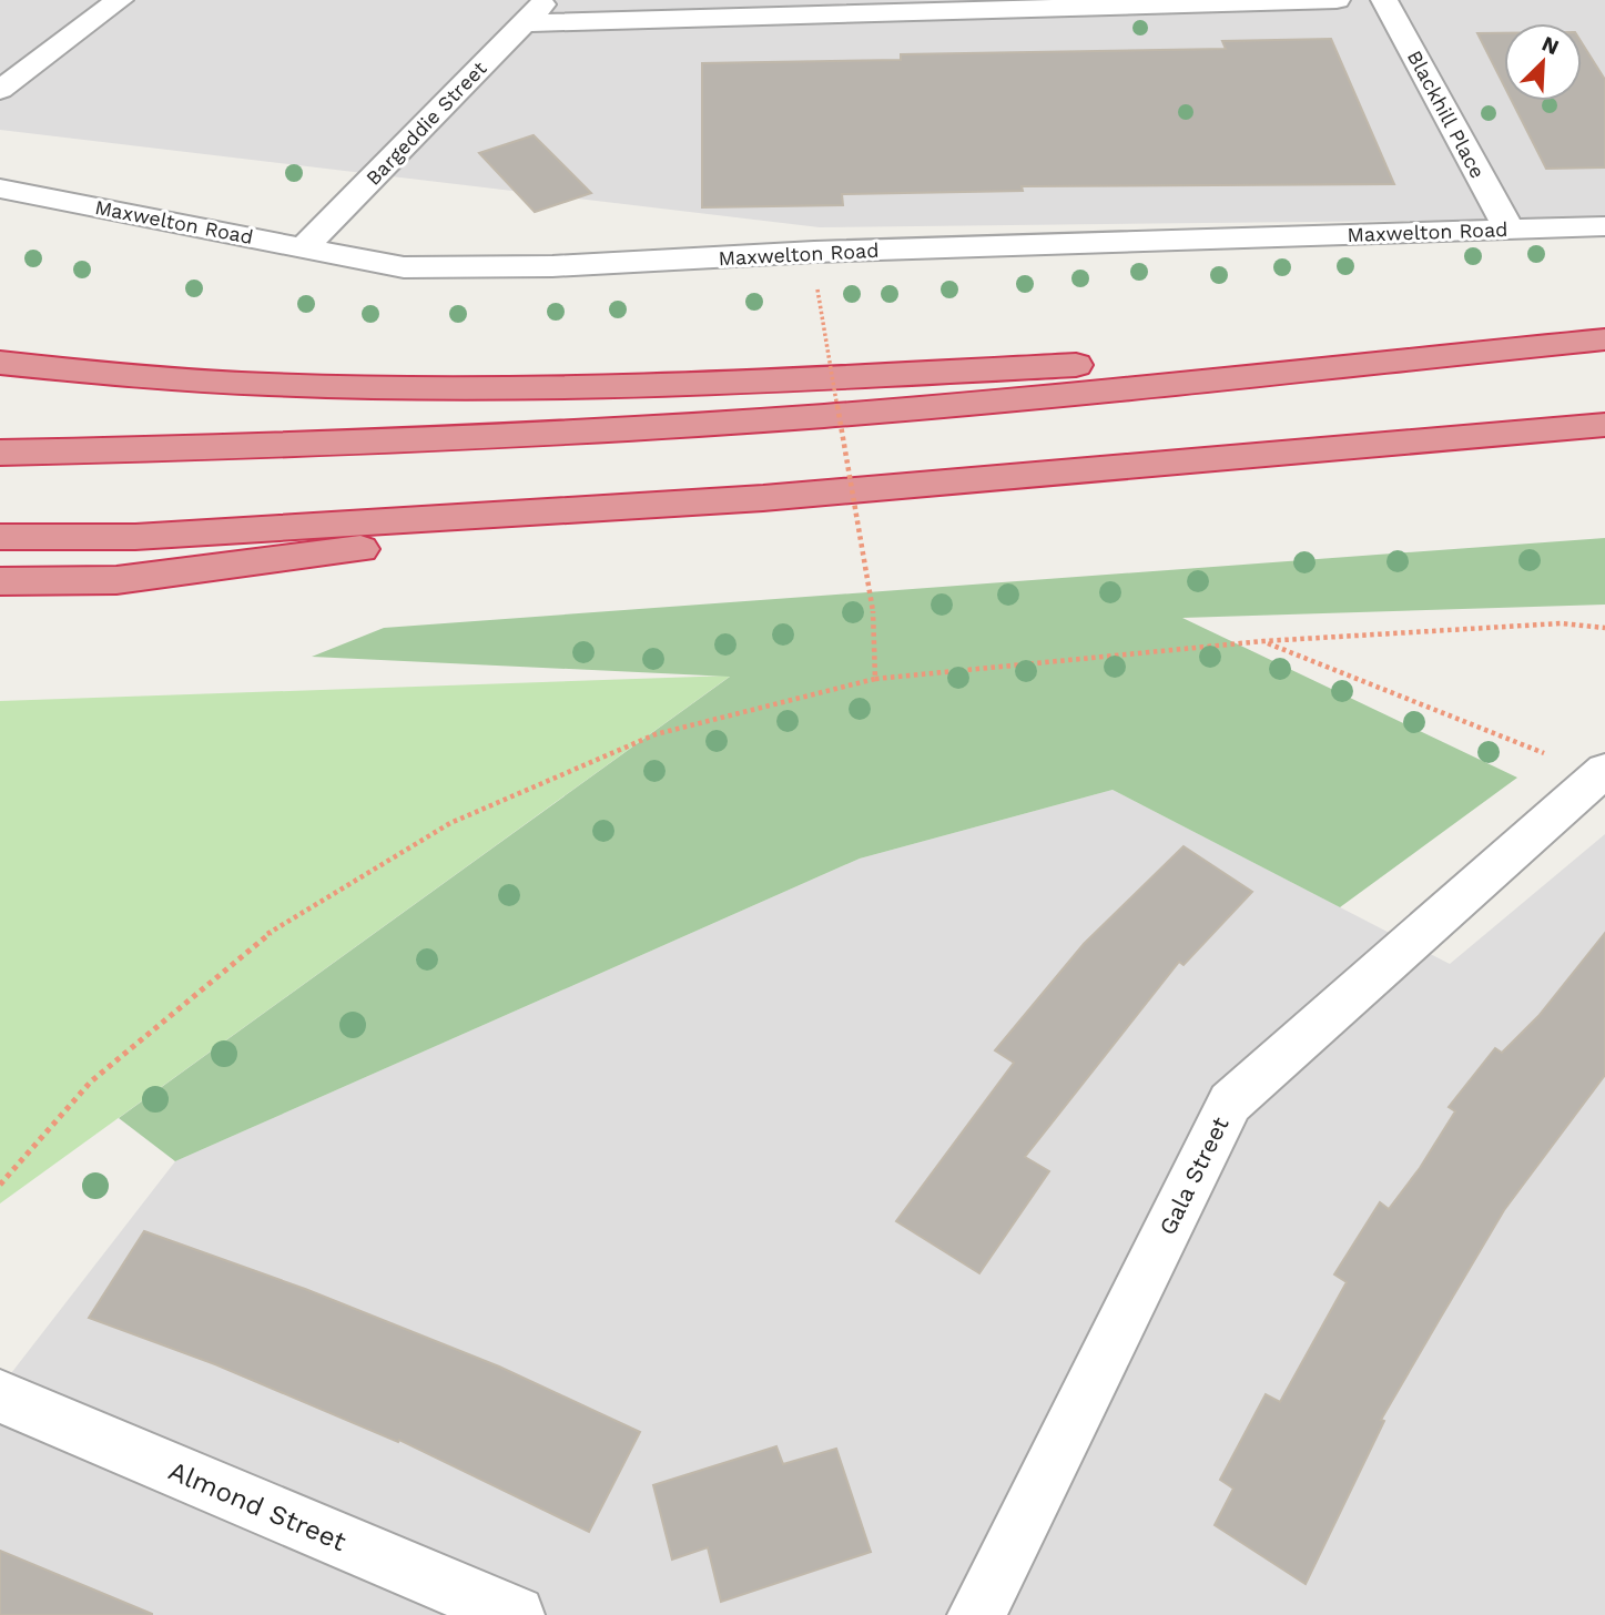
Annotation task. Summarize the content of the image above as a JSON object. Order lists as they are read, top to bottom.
{
  "streets": {
    "street": [
      "Blackhill Place",
      "Bargeddie Street",
      "Maxwelton Road",
      "Gala Street",
      "Almond Street"
    ]
  },
  "crossings": [
    ["Blackhill Place", "Maxwelton Road"],
    ["Bargeddie Street", "Maxwelton Road"]
  ],
  "north": "top right"
}
